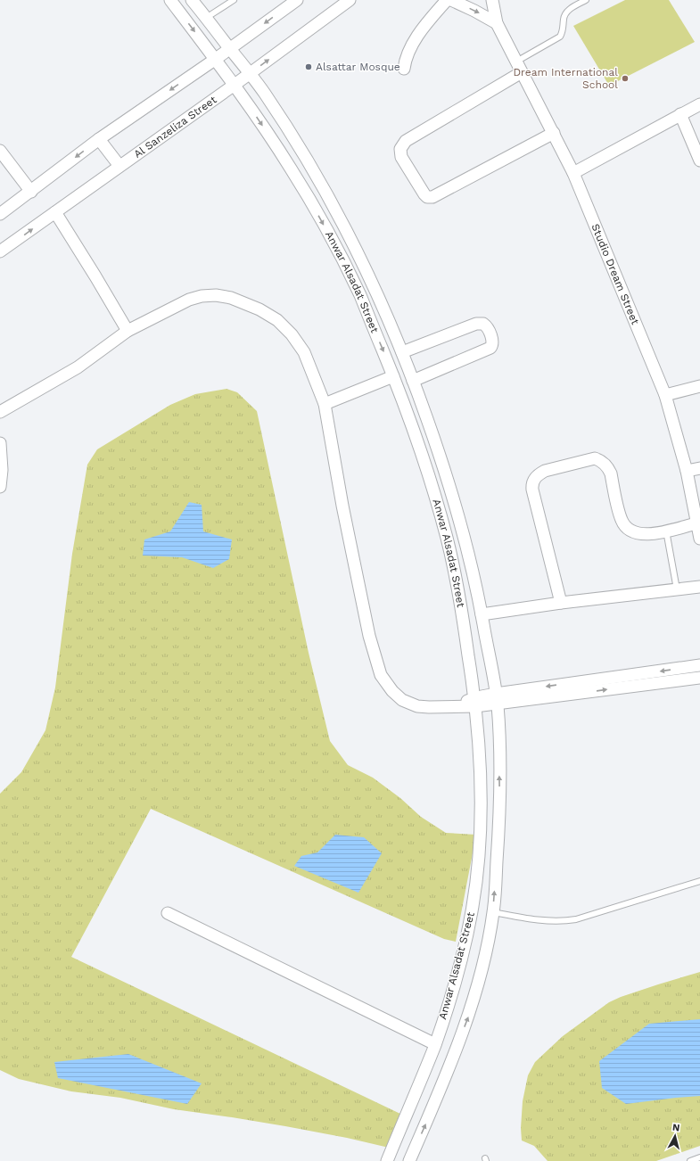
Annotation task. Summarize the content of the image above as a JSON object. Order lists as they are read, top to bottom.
{
  "streets": {
    "street": ["Al Sanzeliza Street", "Studio Dream Street", "Anwar Alsadat Street"]
  },
  "crossings": [
    ["Al Sanzeliza Street", "Anwar Alsadat Street"]
  ],
  "places": ["Alsattar Mosque", "Dream International School"],
  "north": "top"
}
